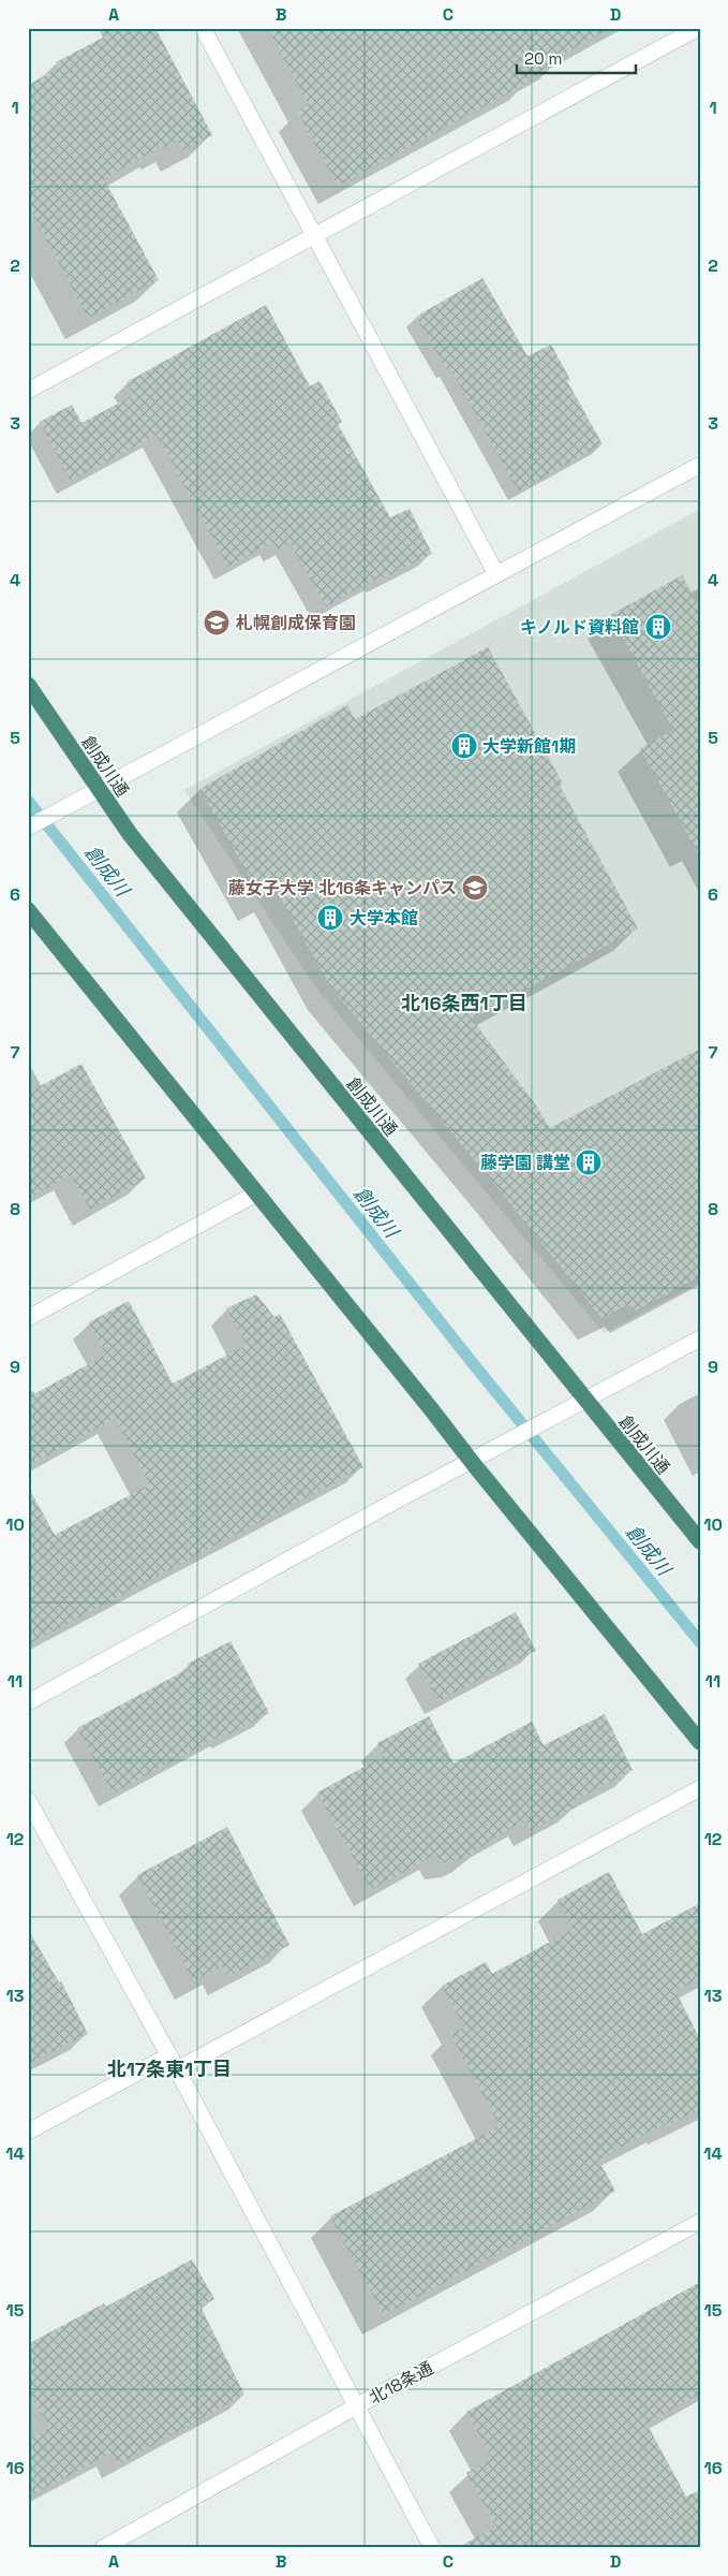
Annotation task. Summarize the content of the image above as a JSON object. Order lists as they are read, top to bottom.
{
  "streets": {
    "highway": ["創成川通"],
    "street": ["北18条通"]
  },
  "districts": ["北16条西1丁目", "北17条東1丁目"],
  "water": ["創成川"],
  "places": {
    "school or university": ["札幌創成保育園", "藤女子大学 北16条キャンパス"],
    "building": [
      "キノルド資料館",
      "大学新館1期",
      "大学本館",
      "藤学園 講堂"
    ]
  },
  "scale_bar": "20 m",
  "grid": {
    "columns": [
      "A",
      "B",
      "C",
      "D"
    ],
    "rows": [
      "1",
      "2",
      "3",
      "4",
      "5",
      "6",
      "7",
      "8",
      "9",
      "10",
      "11",
      "12",
      "13",
      "14",
      "15",
      "16"
    ]
  }
}
